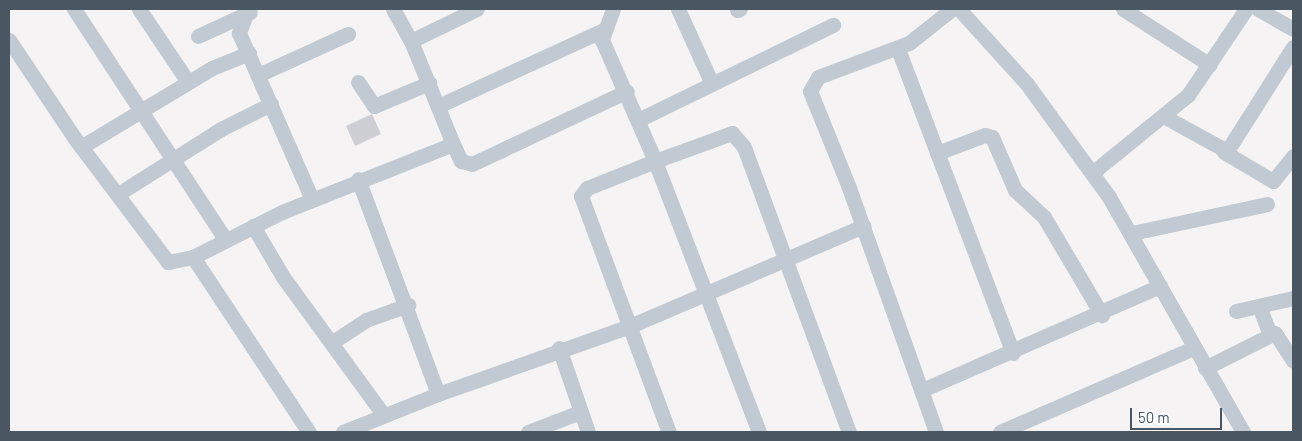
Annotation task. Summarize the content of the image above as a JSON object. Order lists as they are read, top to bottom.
{
  "scale_bar": "50 m"
}
